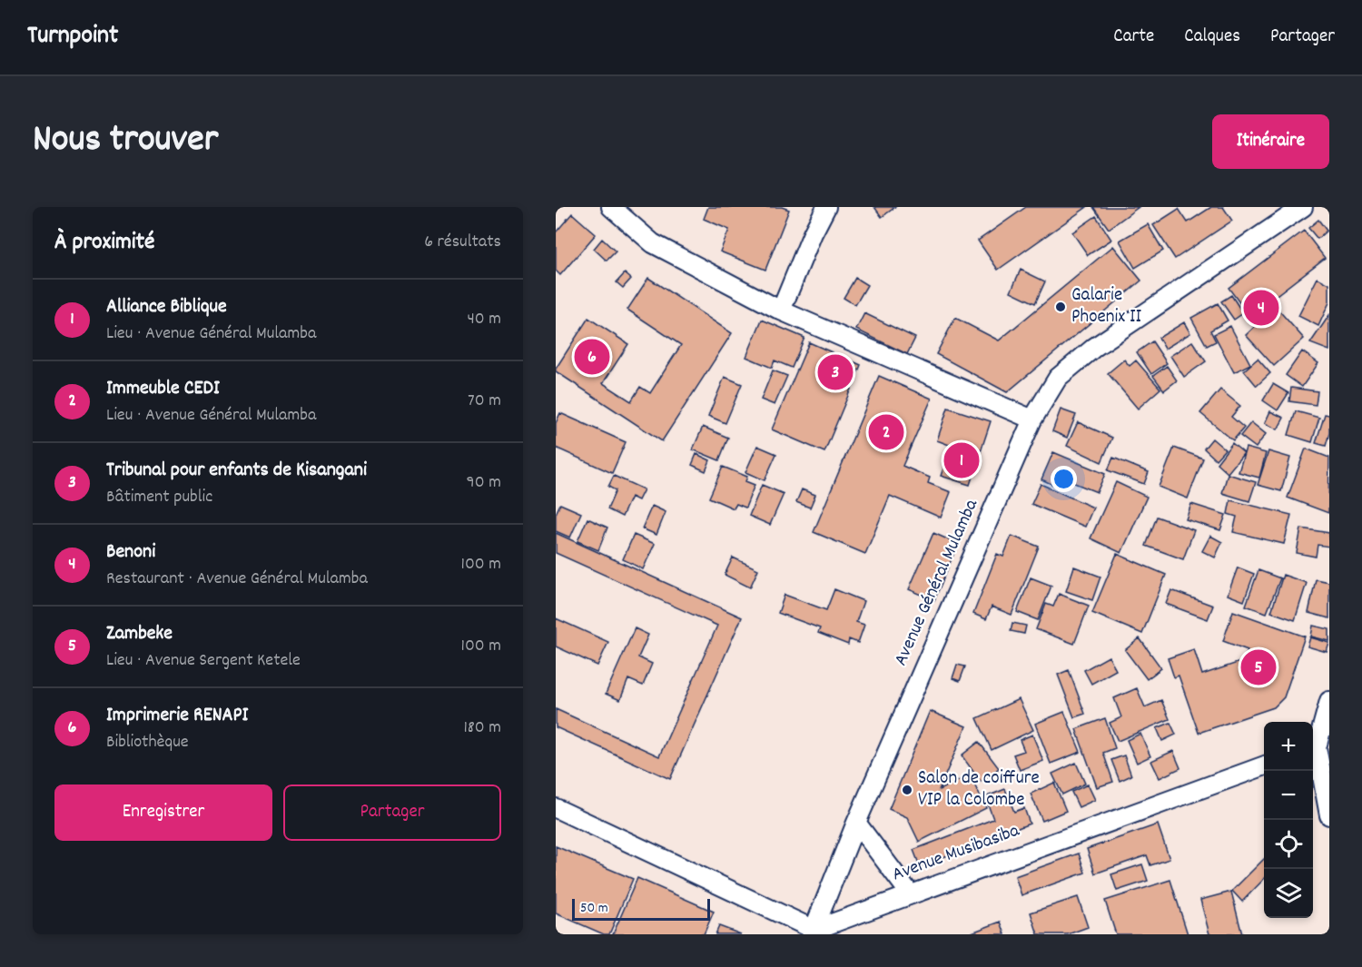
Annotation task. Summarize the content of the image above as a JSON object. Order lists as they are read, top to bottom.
{
  "streets": {
    "street": ["Avenue Général Mulamba", "Avenue Musibasiba"]
  },
  "crossings": [
    ["Avenue Général Mulamba", "Avenue Musibasiba"]
  ],
  "places": ["Galarie Phoenix II", "Salon de coiffure VIP la Colombe"],
  "scale_bar": "50 m",
  "page": {
    "header": "Turnpoint",
    "nav": ["Carte", "Calques", "Partager"],
    "title": "Nous trouver",
    "buttons": [
      "Itinéraire",
      ["Enregistrer", "Partager"]
    ],
    "heading": ["À proximité", "6 résultats"],
    "list": [
      {
        "mark": "1",
        "name": "Alliance Biblique",
        "note": "Lieu · Avenue Général Mulamba",
        "value": "40 m"
      },
      {
        "mark": "2",
        "name": "Immeuble CEDI",
        "note": "Lieu · Avenue Général Mulamba",
        "value": "70 m"
      },
      {
        "mark": "3",
        "name": "Tribunal pour enfants de Kisangani",
        "note": "Bâtiment public",
        "value": "90 m"
      },
      {
        "mark": "4",
        "name": "Benoni",
        "note": "Restaurant · Avenue Général Mulamba",
        "value": "100 m"
      },
      {
        "mark": "5",
        "name": "Zambeke",
        "note": "Lieu · Avenue Sergent Ketele",
        "value": "100 m"
      },
      {
        "mark": "6",
        "name": "Imprimerie RENAPI",
        "note": "Bibliothèque",
        "value": "180 m"
      }
    ],
    "pins": [
      "4",
      "6",
      "3",
      "2",
      "1",
      "5"
    ],
    "map_buttons": ["+", "−"],
    "scale": "50 m"
  }
}
